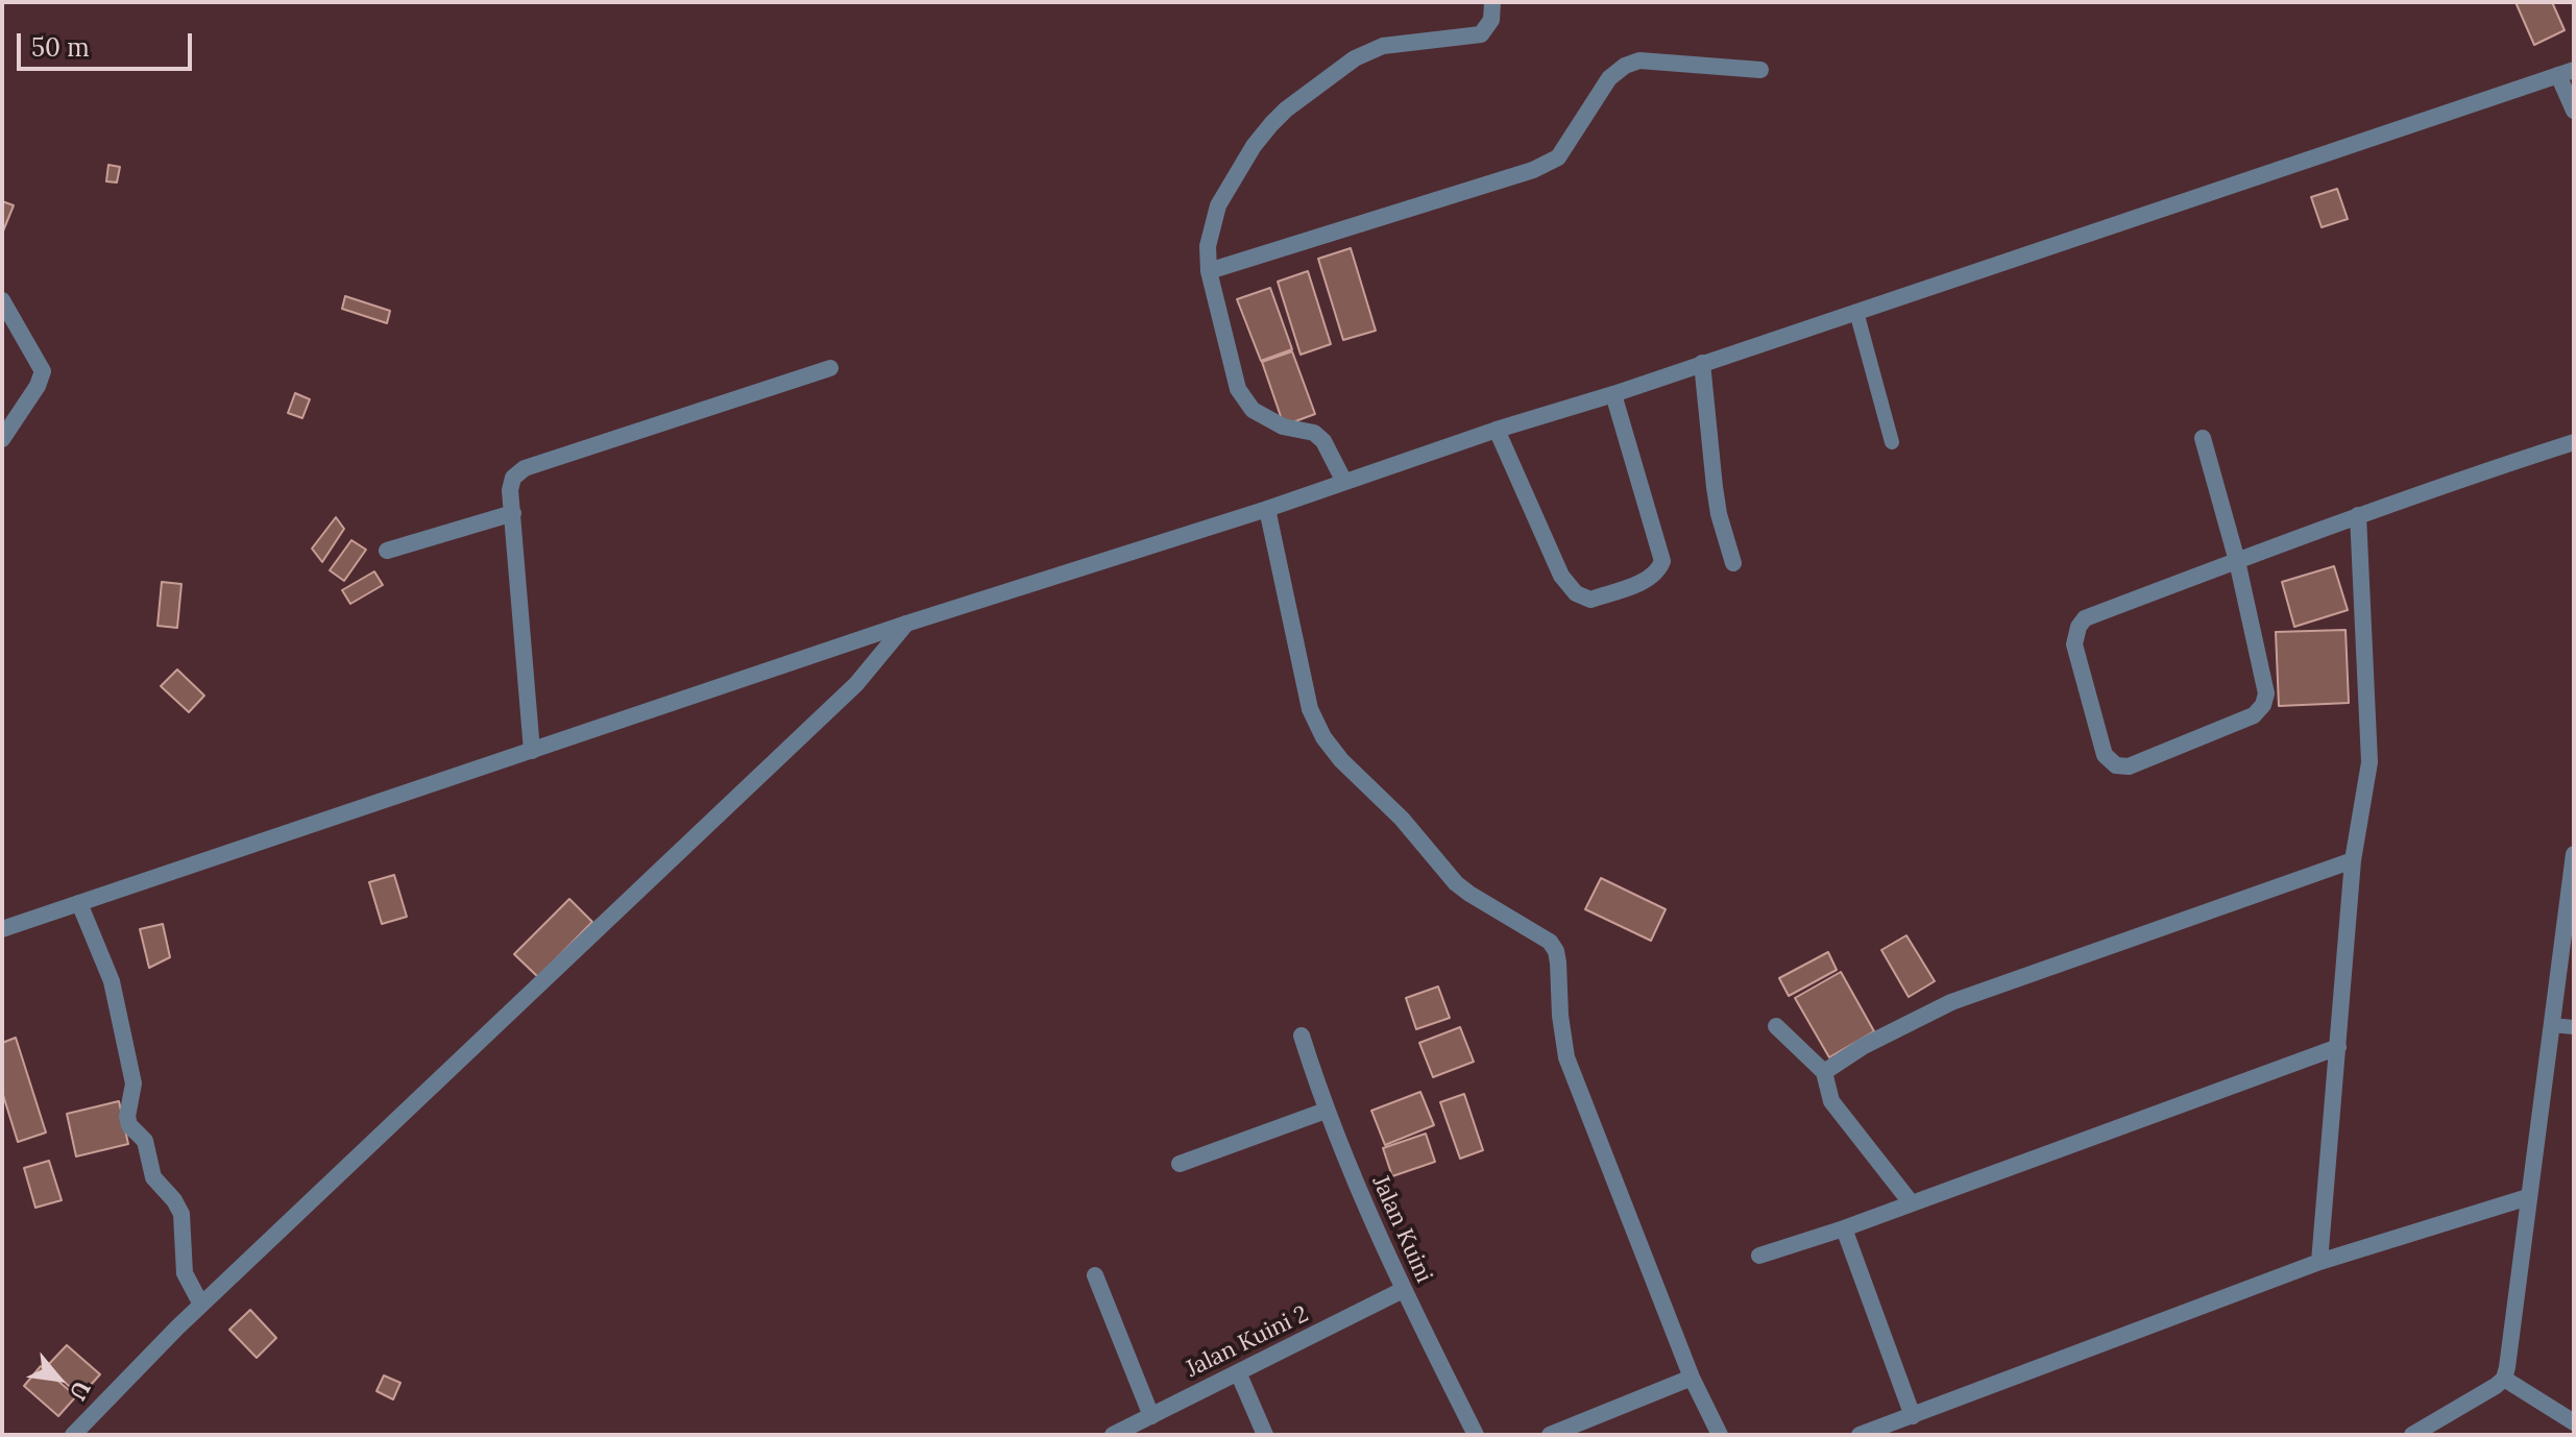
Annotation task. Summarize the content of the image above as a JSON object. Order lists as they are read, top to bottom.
{
  "streets": {
    "street": ["Jalan Kuini", "Jalan Kuini 2"]
  },
  "crossings": [
    ["Jalan Kuini", "Jalan Kuini 2"]
  ],
  "scale_bar": "50 m",
  "north": "bottom right"
}
